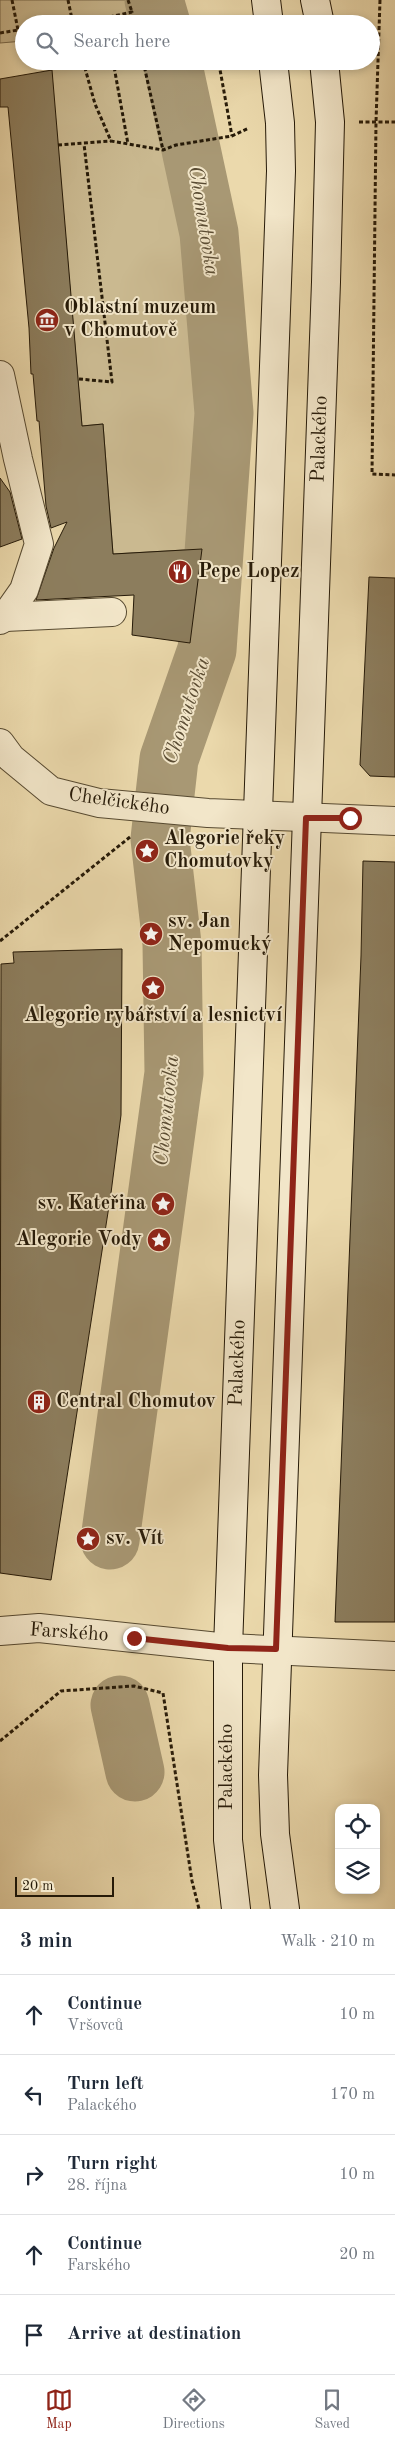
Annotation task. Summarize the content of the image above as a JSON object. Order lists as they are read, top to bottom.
{
  "streets": {
    "main road": ["Palackého", "Chelčického", "Farského"]
  },
  "crossings": [
    ["Palackého", "Chelčického"],
    ["Palackého", "Farského"]
  ],
  "water": ["Chomutovka"],
  "places": {
    "museum": ["Oblastní muzeum v Chomutově"],
    "restaurant": ["Pepe Lopez"],
    "place": [
      "Alegorie řeky Chomutovky",
      "sv. Jan Nepomucký",
      "Alegorie rybářství a lesnictví",
      "sv. Kateřina",
      "Alegorie Vody",
      "sv. Vít"
    ],
    "building": ["Central Chomutov"]
  },
  "scale_bar": "20 m",
  "page": {
    "search": "Search here",
    "scale": "20 m",
    "heading": ["3 min", "Walk · 210 m"],
    "list": [
      ["Continue", "Vršovců", "10 m"],
      ["Turn left", "Palackého", "170 m"],
      ["Turn right", "28. října", "10 m"],
      ["Continue", "Farského", "20 m"],
      "Arrive at destination"
    ],
    "nav": ["Map", "Directions", "Saved"]
  }
}
